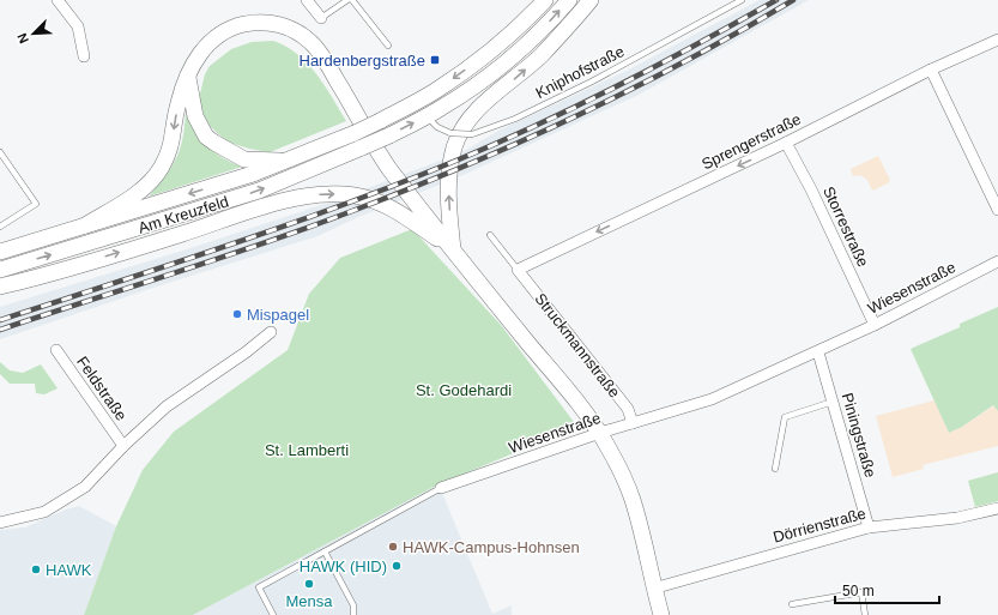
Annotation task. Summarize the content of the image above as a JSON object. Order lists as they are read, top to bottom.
{
  "streets": {
    "main road": ["Am Kreuzfeld"],
    "street": [
      "Sprengerstraße",
      "Storrestraße",
      "Wiesenstraße",
      "Struckmannstraße",
      "Feldstraße",
      "Piningstraße",
      "Dörrienstraße"
    ],
    "lane": ["Kniphofstraße"]
  },
  "crossings": [
    ["Kniphofstraße", "Am Kreuzfeld"],
    ["Sprengerstraße", "Storrestraße"],
    ["Sprengerstraße", "Struckmannstraße"],
    ["Storrestraße", "Wiesenstraße"],
    ["Wiesenstraße", "Struckmannstraße"],
    ["Wiesenstraße", "Piningstraße"],
    ["Piningstraße", "Dörrienstraße"]
  ],
  "one_way": ["Sprengerstraße"],
  "parks": ["St. Godehardi", "St. Lamberti"],
  "places": {
    "transit": ["Hardenbergstraße"],
    "other": [
      "Mispagel",
      "HAWK-Campus-Hohnsen",
      "HAWK (HID)",
      "HAWK",
      "Mensa"
    ]
  },
  "scale_bar": "50 m",
  "north": "bottom left"
}
